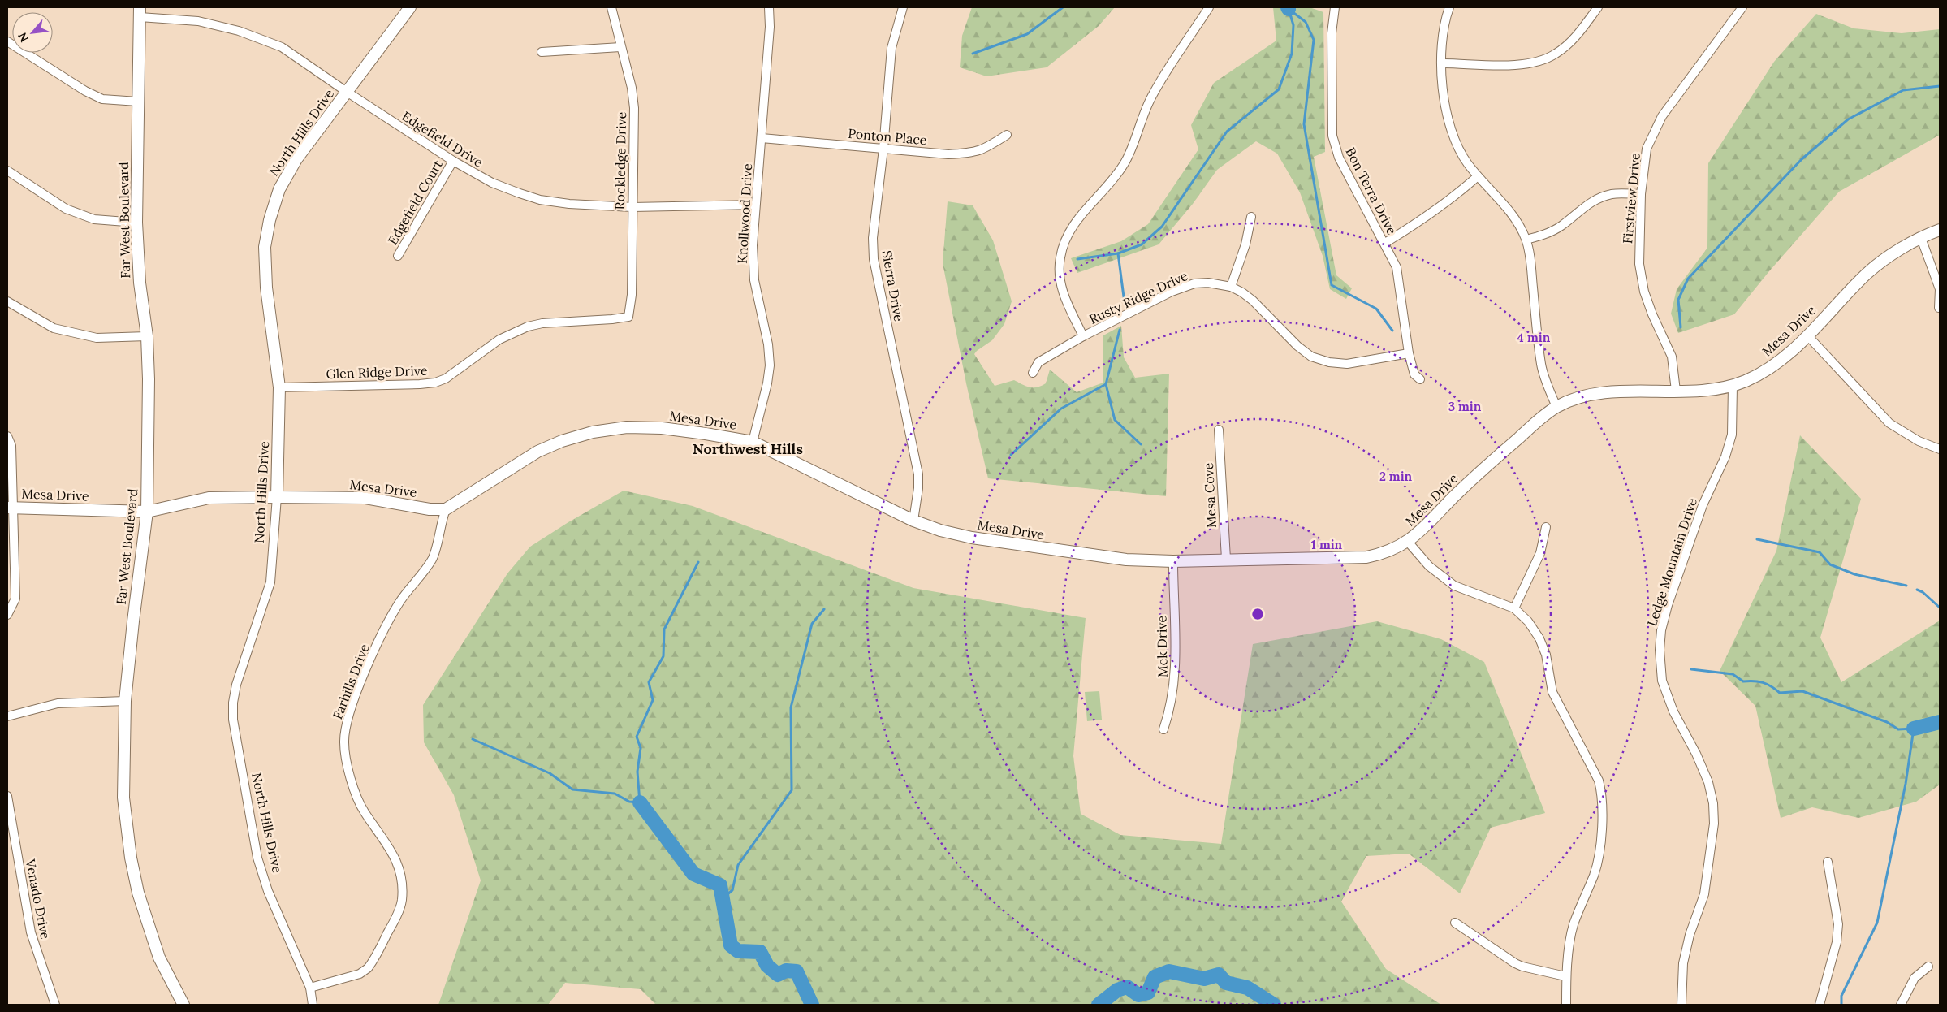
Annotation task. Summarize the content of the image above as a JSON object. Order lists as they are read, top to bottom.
{
  "streets": {
    "street": [
      "North Hills Drive",
      "Ponton Place",
      "Edgefield Drive",
      "Rockledge Drive",
      "Bon Terra Drive",
      "Firstview Drive",
      "Edgefield Court",
      "Knollwood Drive",
      "Far West Boulevard",
      "Sierra Drive",
      "Rusty Ridge Drive",
      "Mesa Drive",
      "Glen Ridge Drive",
      "Mesa Cove",
      "Ledge Mountain Drive",
      "Mek Drive",
      "Farhills Drive",
      "Venado Drive"
    ]
  },
  "crossings": [
    ["North Hills Drive", "Edgefield Drive"],
    ["North Hills Drive", "Mesa Drive"],
    ["North Hills Drive", "Glen Ridge Drive"],
    ["North Hills Drive", "Farhills Drive"],
    ["Ponton Place", "Knollwood Drive"],
    ["Ponton Place", "Sierra Drive"],
    ["Edgefield Drive", "Rockledge Drive"],
    ["Edgefield Drive", "Edgefield Court"],
    ["Edgefield Drive", "Knollwood Drive"],
    ["Edgefield Drive", "Far West Boulevard"],
    ["Rockledge Drive", "Glen Ridge Drive"],
    ["Bon Terra Drive", "Rusty Ridge Drive"],
    ["Firstview Drive", "Mesa Drive"],
    ["Knollwood Drive", "Mesa Drive"],
    ["Far West Boulevard", "Mesa Drive"],
    ["Sierra Drive", "Mesa Drive"],
    ["Mesa Drive", "Mesa Cove"],
    ["Mesa Drive", "Ledge Mountain Drive"],
    ["Mesa Drive", "Mek Drive"],
    ["Mesa Drive", "Farhills Drive"]
  ],
  "districts": ["Northwest Hills"],
  "north": "bottom left",
  "rings": [
    "4 min",
    "3 min",
    "2 min",
    "1 min"
  ]
}
